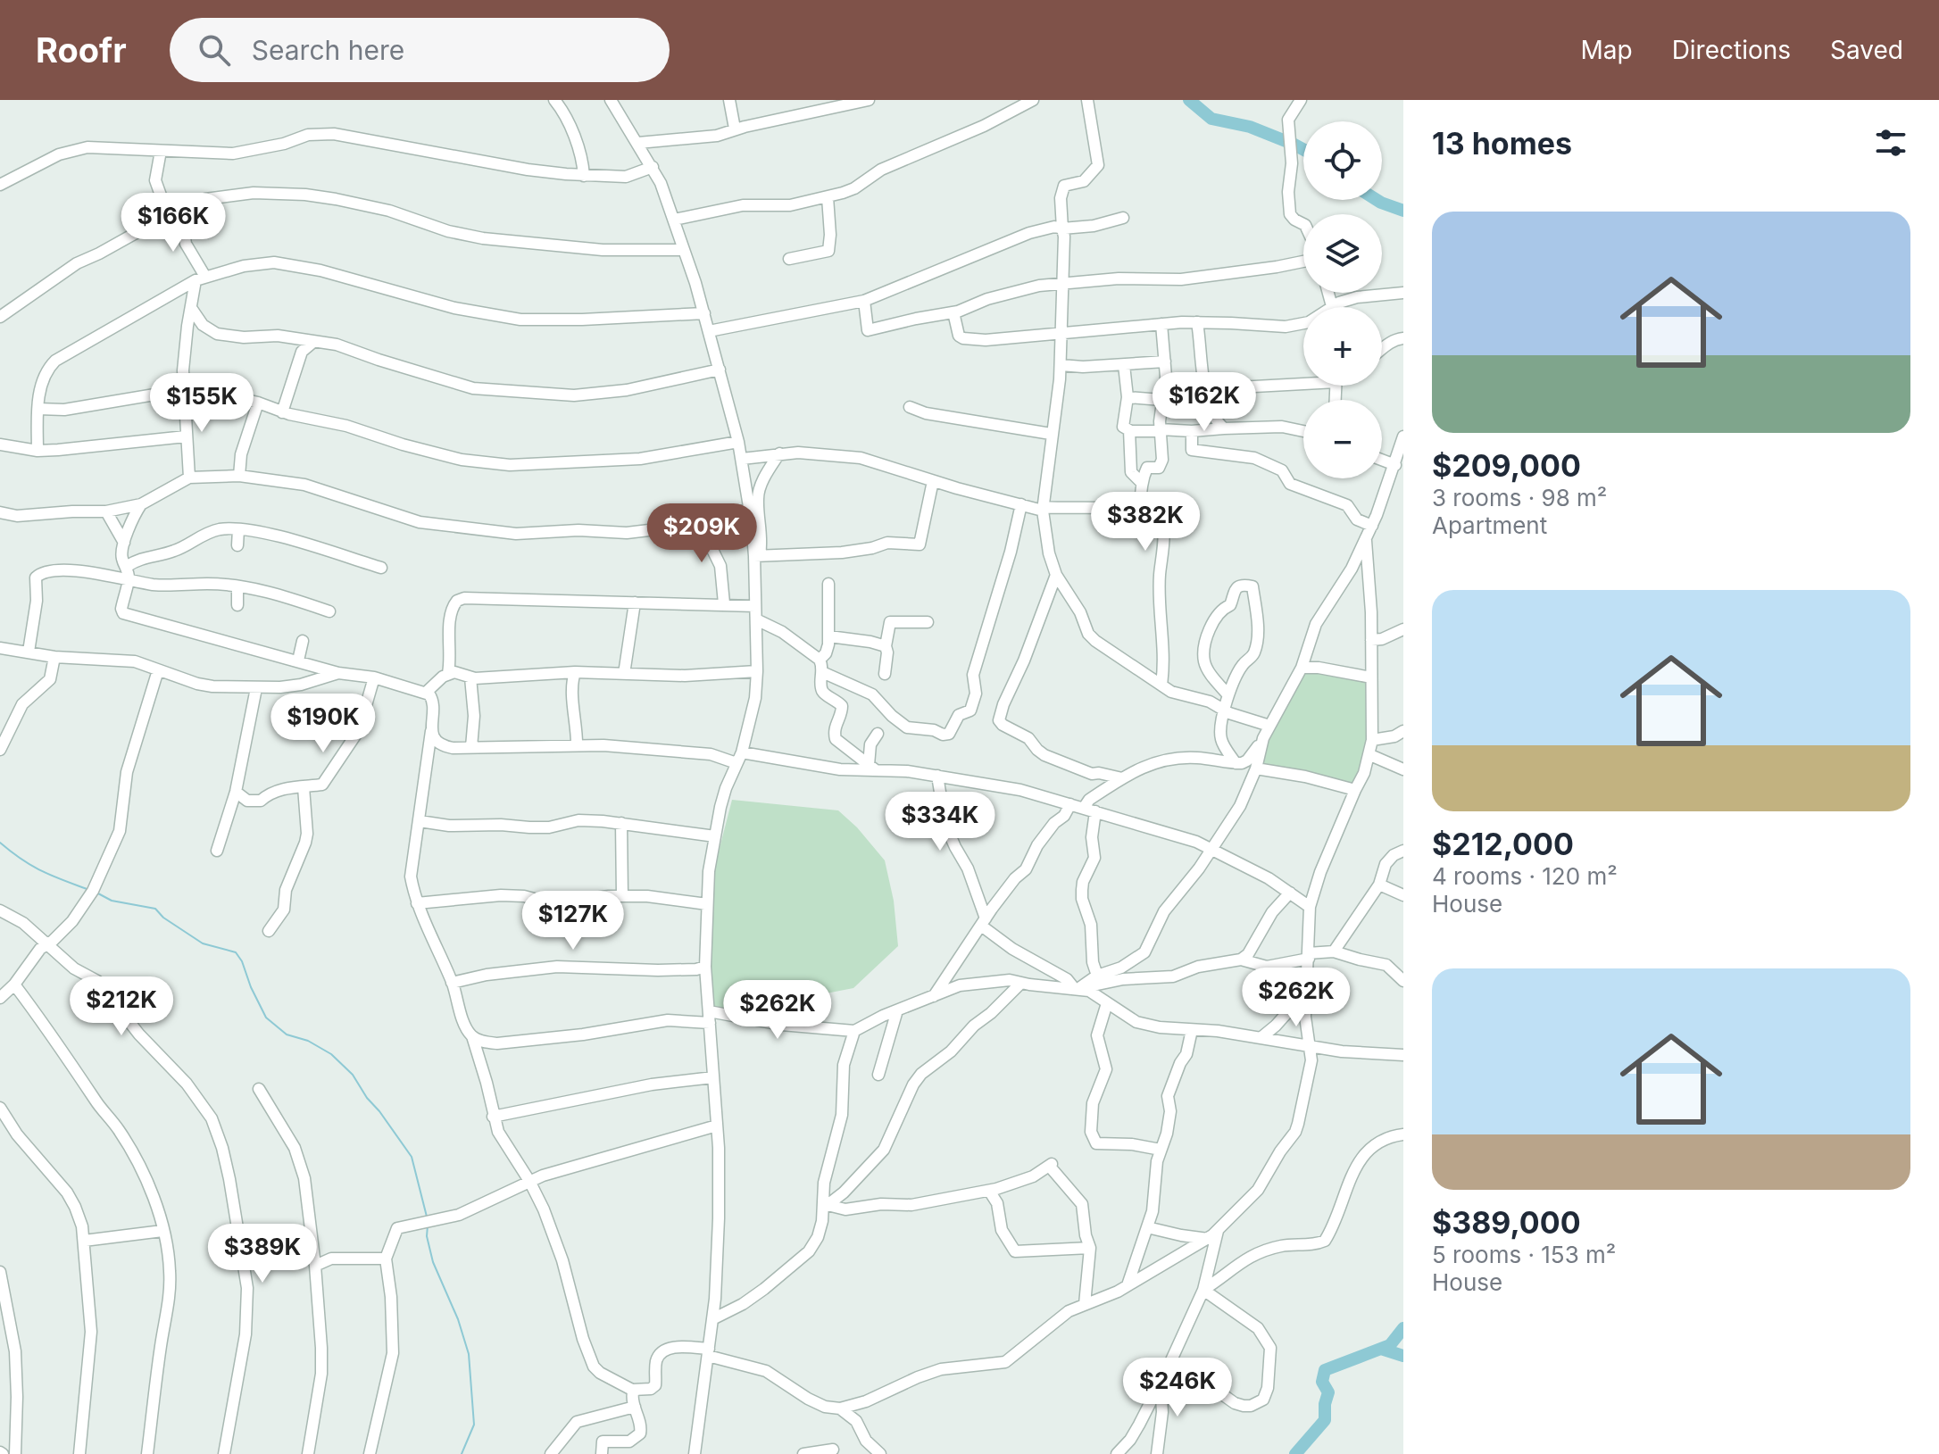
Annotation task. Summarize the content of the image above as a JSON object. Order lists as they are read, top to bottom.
{
  "page": {
    "header": "Roofr",
    "search": "Search here",
    "nav": ["Map", "Directions", "Saved"],
    "heading": "13 homes",
    "map_buttons": ["+", "−"],
    "list": [
      {
        "name": "$209,000",
        "note": "3 rooms · 98 m² · Apartment"
      },
      {
        "name": "$212,000",
        "note": "4 rooms · 120 m² · House"
      },
      {
        "name": "$389,000",
        "note": "5 rooms · 153 m² · House"
      }
    ],
    "price": [
      "$166K",
      "$162K",
      "$155K",
      "$382K",
      "$209K",
      "$190K",
      "$334K",
      "$127K",
      "$262K",
      "$212K",
      "$262K",
      "$389K",
      "$246K"
    ]
  }
}
